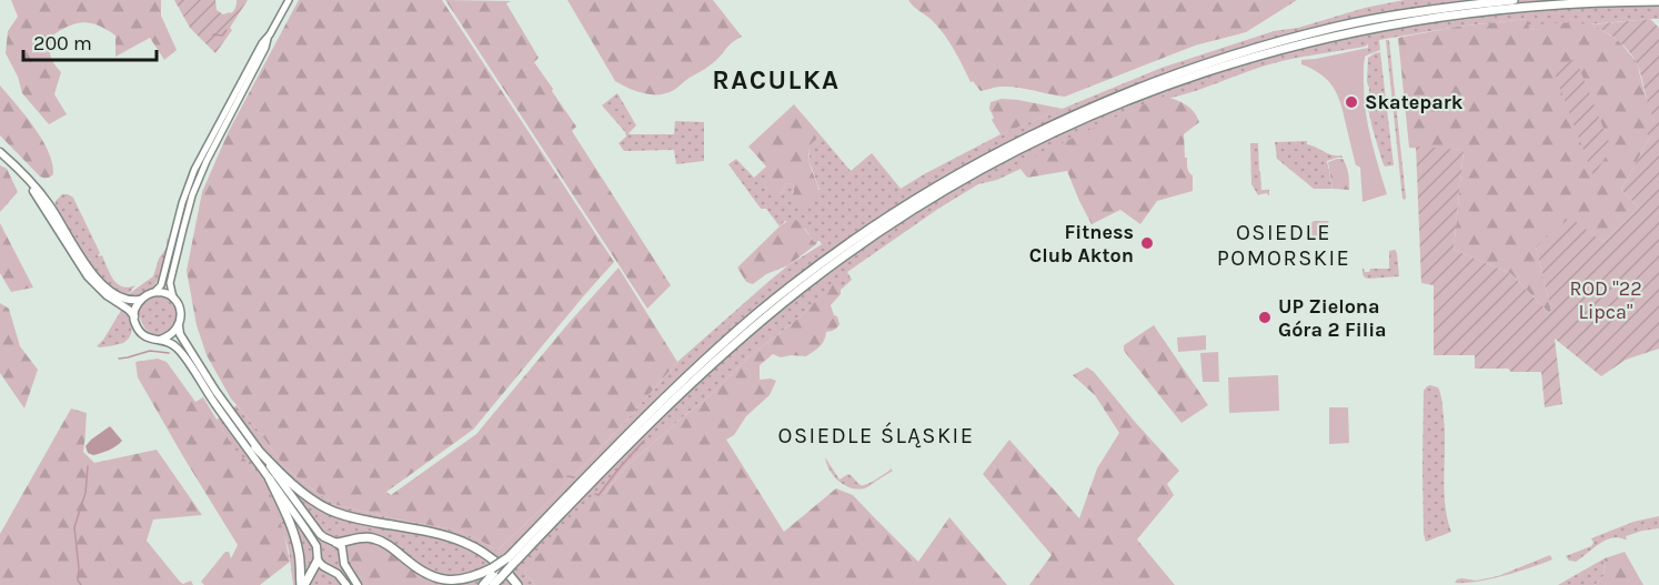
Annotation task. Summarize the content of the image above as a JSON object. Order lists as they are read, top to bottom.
{
  "districts": ["RACULKA", "OSIEDLE POMORSKIE", "OSIEDLE ŚLĄSKIE"],
  "parks": ["ROD \"22 Lipca\""],
  "places": ["Skatepark", "Fitness Club Akton", "UP Zielona Góra 2 Filia"],
  "scale_bar": "200 m"
}
